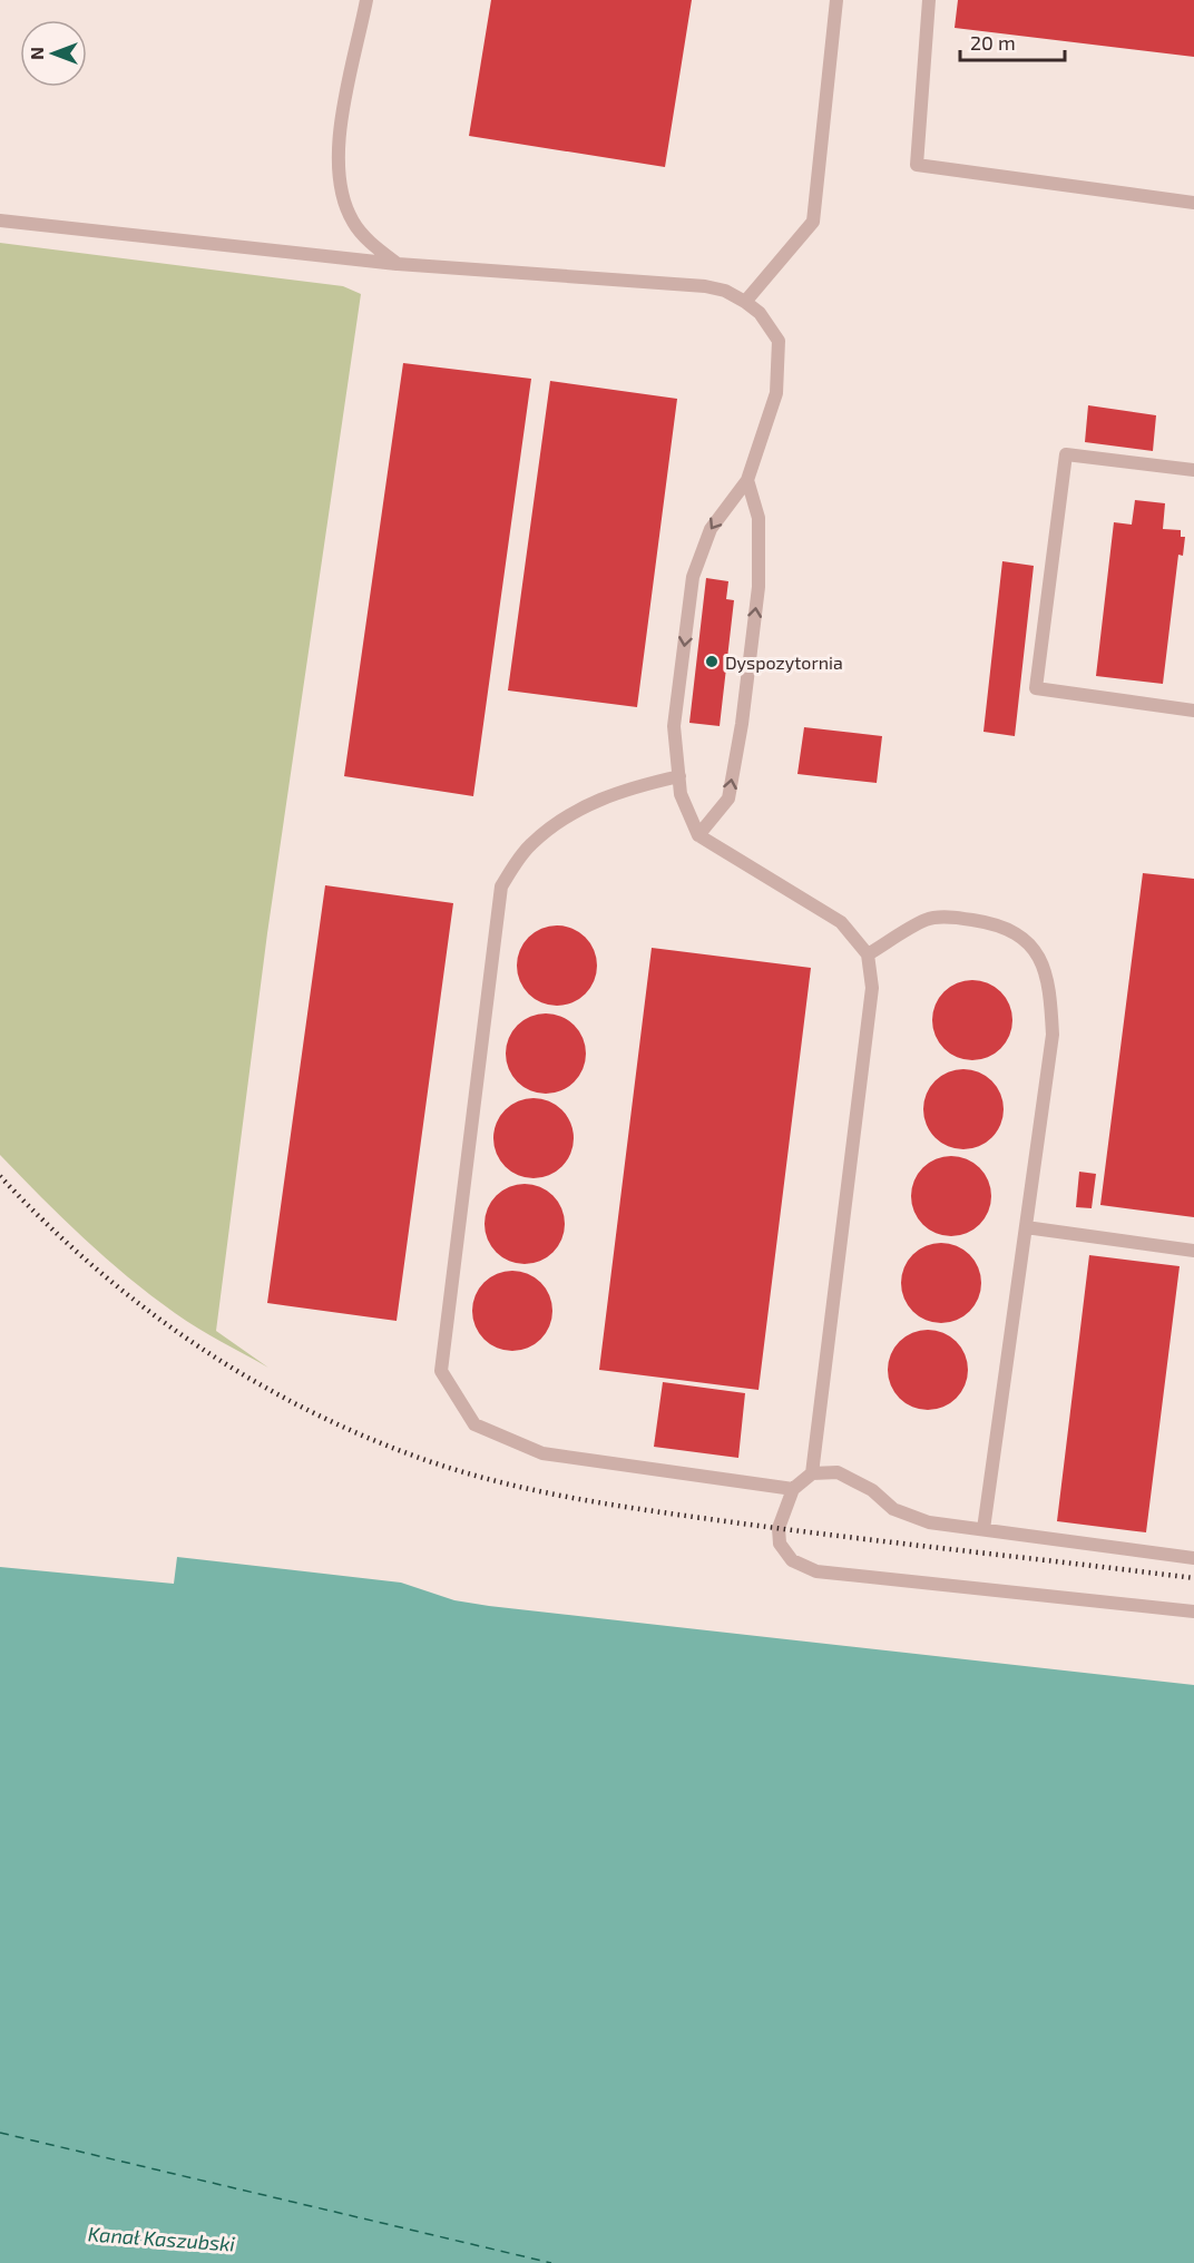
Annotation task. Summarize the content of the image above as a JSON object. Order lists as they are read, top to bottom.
{
  "water": ["Kanał Kaszubski"],
  "places": ["Dyspozytornia"],
  "scale_bar": "20 m",
  "north": "left"
}
